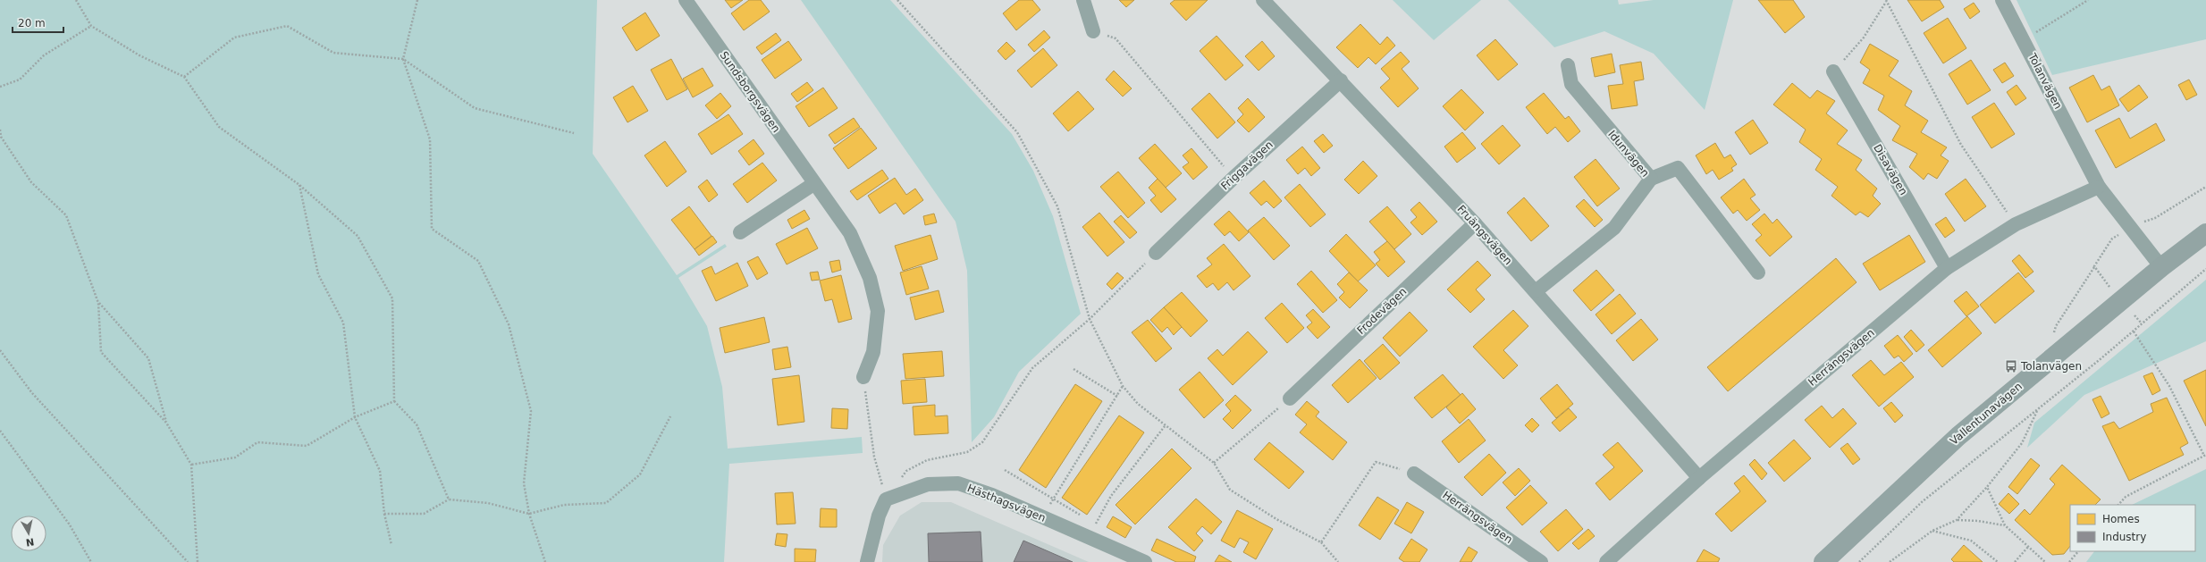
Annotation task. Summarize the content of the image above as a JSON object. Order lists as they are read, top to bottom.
{
  "streets": {
    "main road": ["Vallentunavägen"],
    "street": [
      "Tolanvägen",
      "Sundsborgsvägen",
      "Idunvägen",
      "Friggavägen",
      "Disavägen",
      "Fruängsvägen",
      "Frodevägen",
      "Herrängsvägen",
      "Hästhagsvägen"
    ]
  },
  "crossings": [
    ["Tolanvägen", "Herrängsvägen"],
    ["Tolanvägen", "Vallentunavägen"],
    ["Idunvägen", "Fruängsvägen"],
    ["Friggavägen", "Fruängsvägen"],
    ["Disavägen", "Herrängsvägen"],
    ["Fruängsvägen", "Frodevägen"],
    ["Fruängsvägen", "Herrängsvägen"]
  ],
  "places": {
    "bus stop": ["Tolanvägen"]
  },
  "legend": ["Homes", "Industry"],
  "scale_bar": "20 m",
  "north": "bottom"
}
